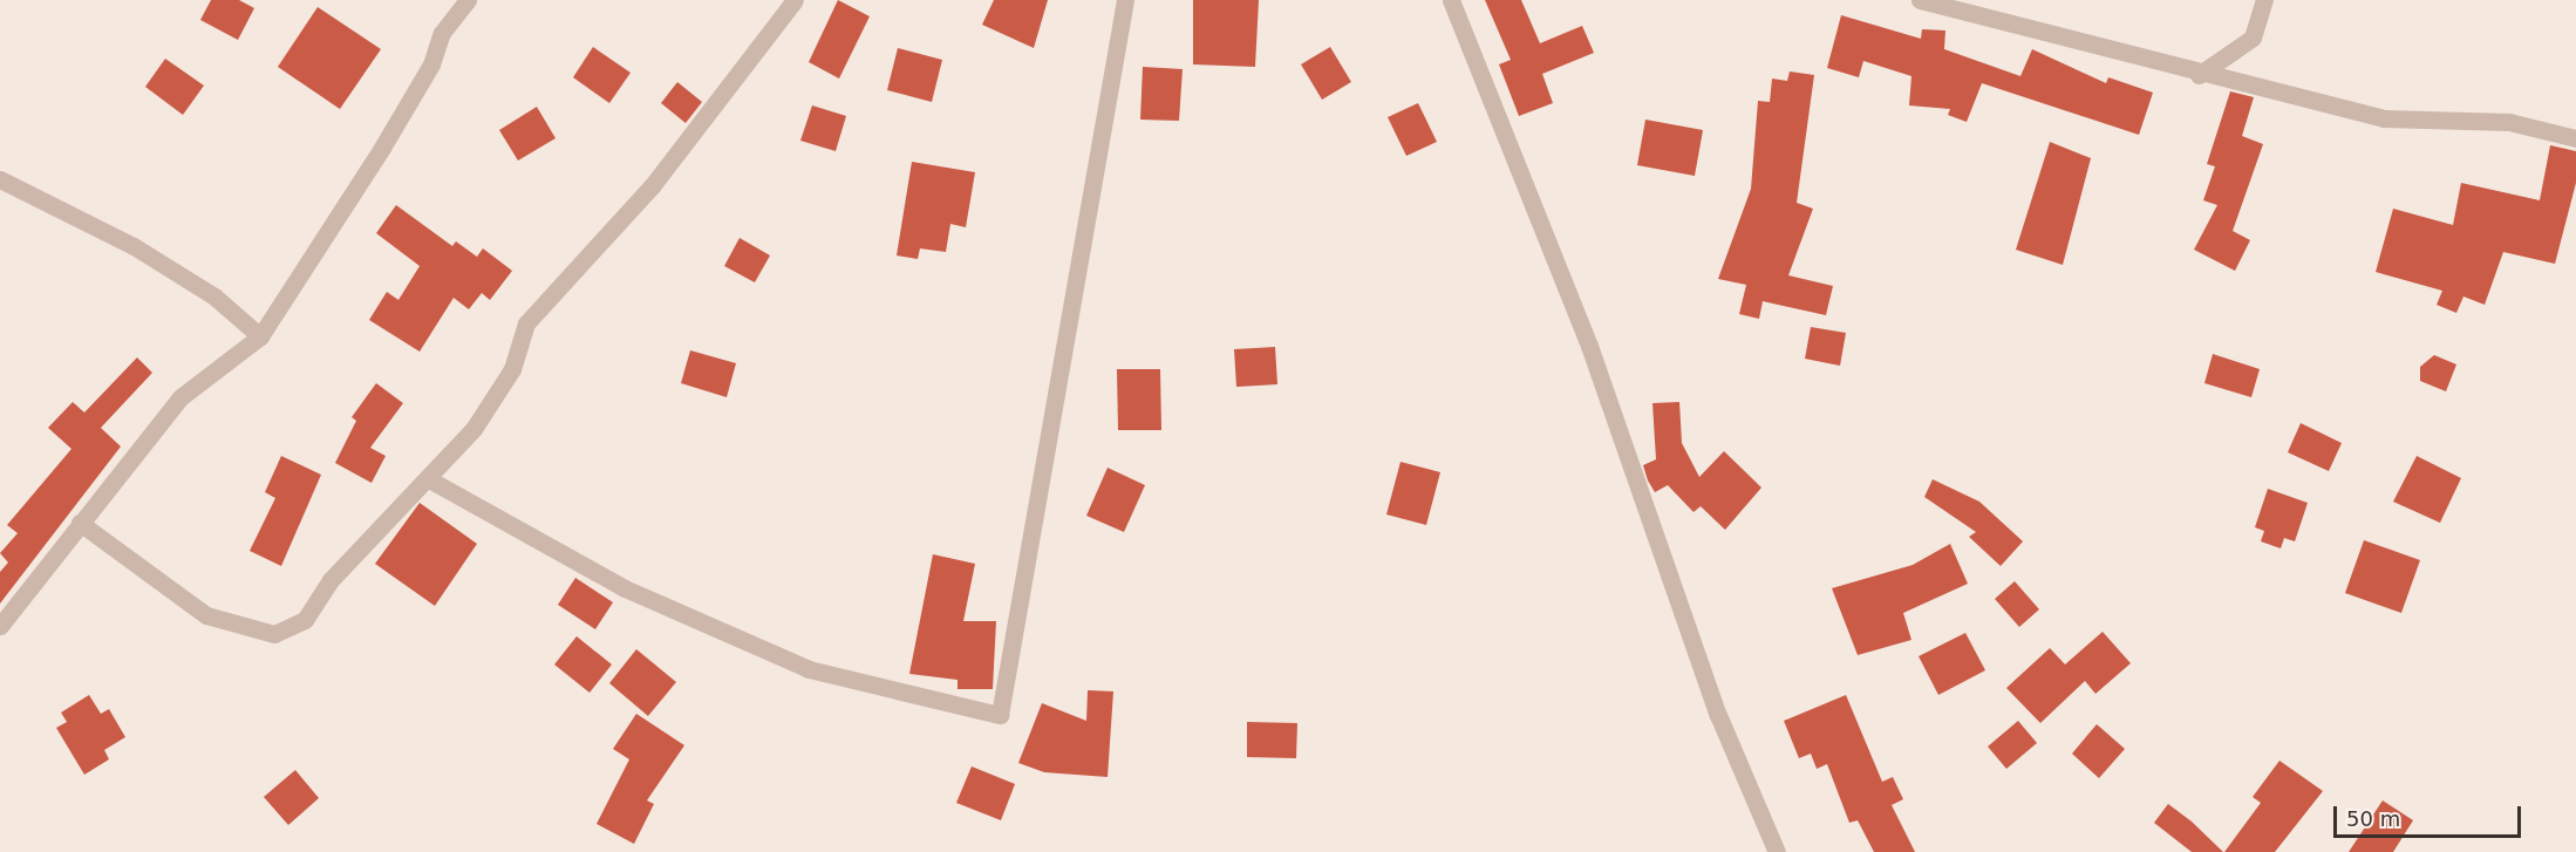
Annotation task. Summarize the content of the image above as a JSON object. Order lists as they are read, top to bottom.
{
  "scale_bar": "50 m"
}
